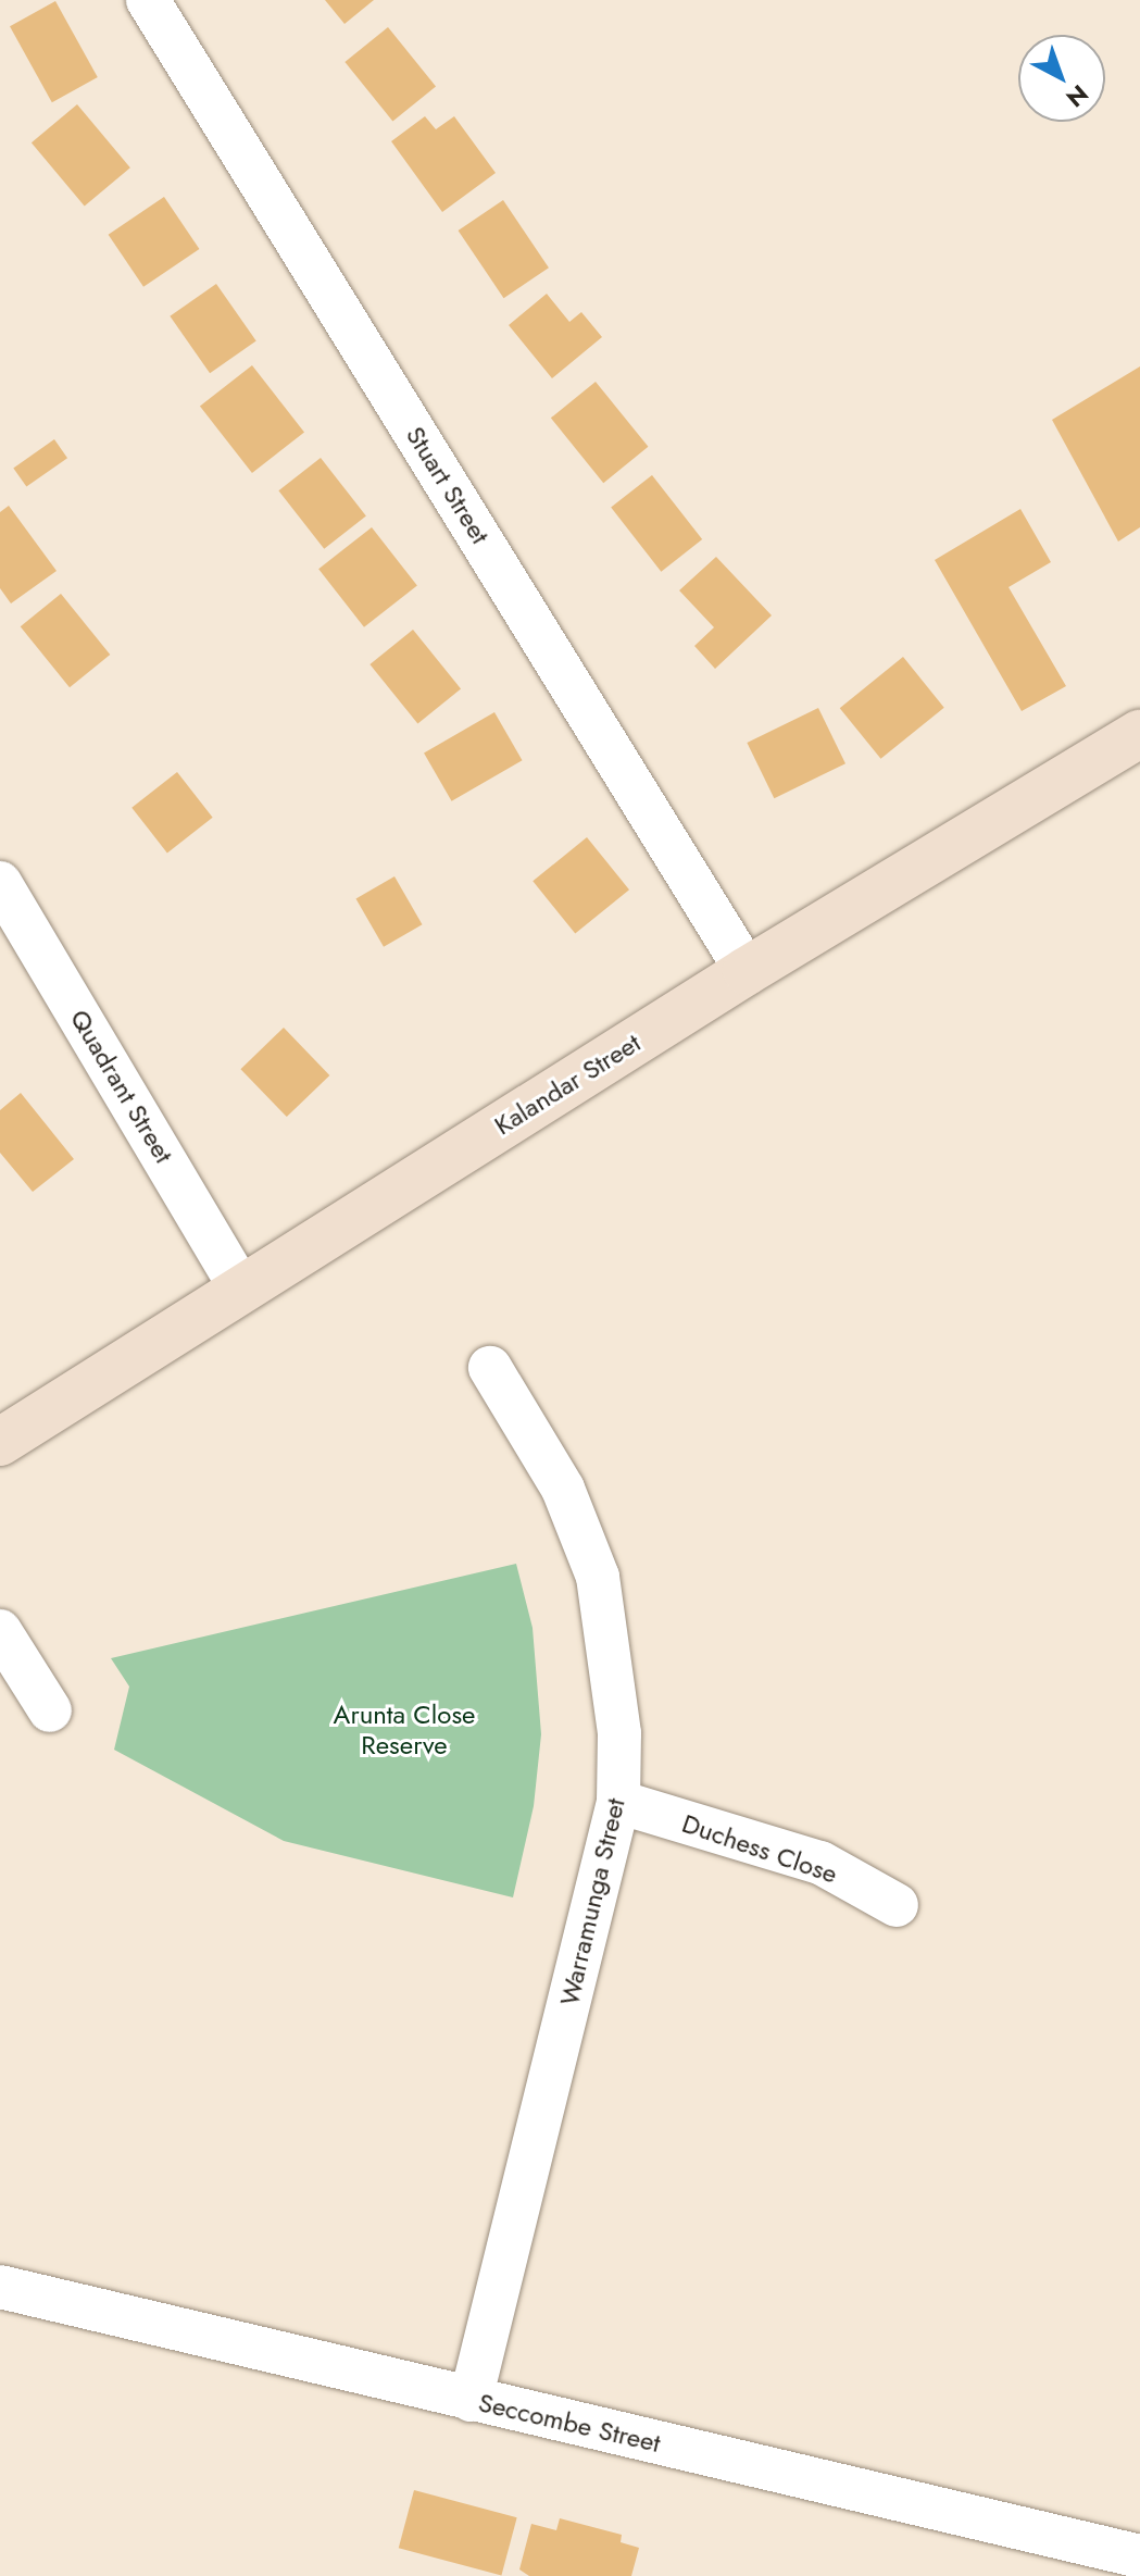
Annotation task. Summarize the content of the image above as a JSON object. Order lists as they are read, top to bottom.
{
  "streets": {
    "main road": ["Kalandar Street"],
    "street": [
      "Stuart Street",
      "Quadrant Street",
      "Duchess Close",
      "Warramunga Street",
      "Seccombe Street"
    ]
  },
  "crossings": [
    ["Stuart Street", "Kalandar Street"],
    ["Kalandar Street", "Quadrant Street"],
    ["Duchess Close", "Warramunga Street"],
    ["Warramunga Street", "Seccombe Street"]
  ],
  "parks": ["Arunta Close Reserve"],
  "north": "bottom right"
}
